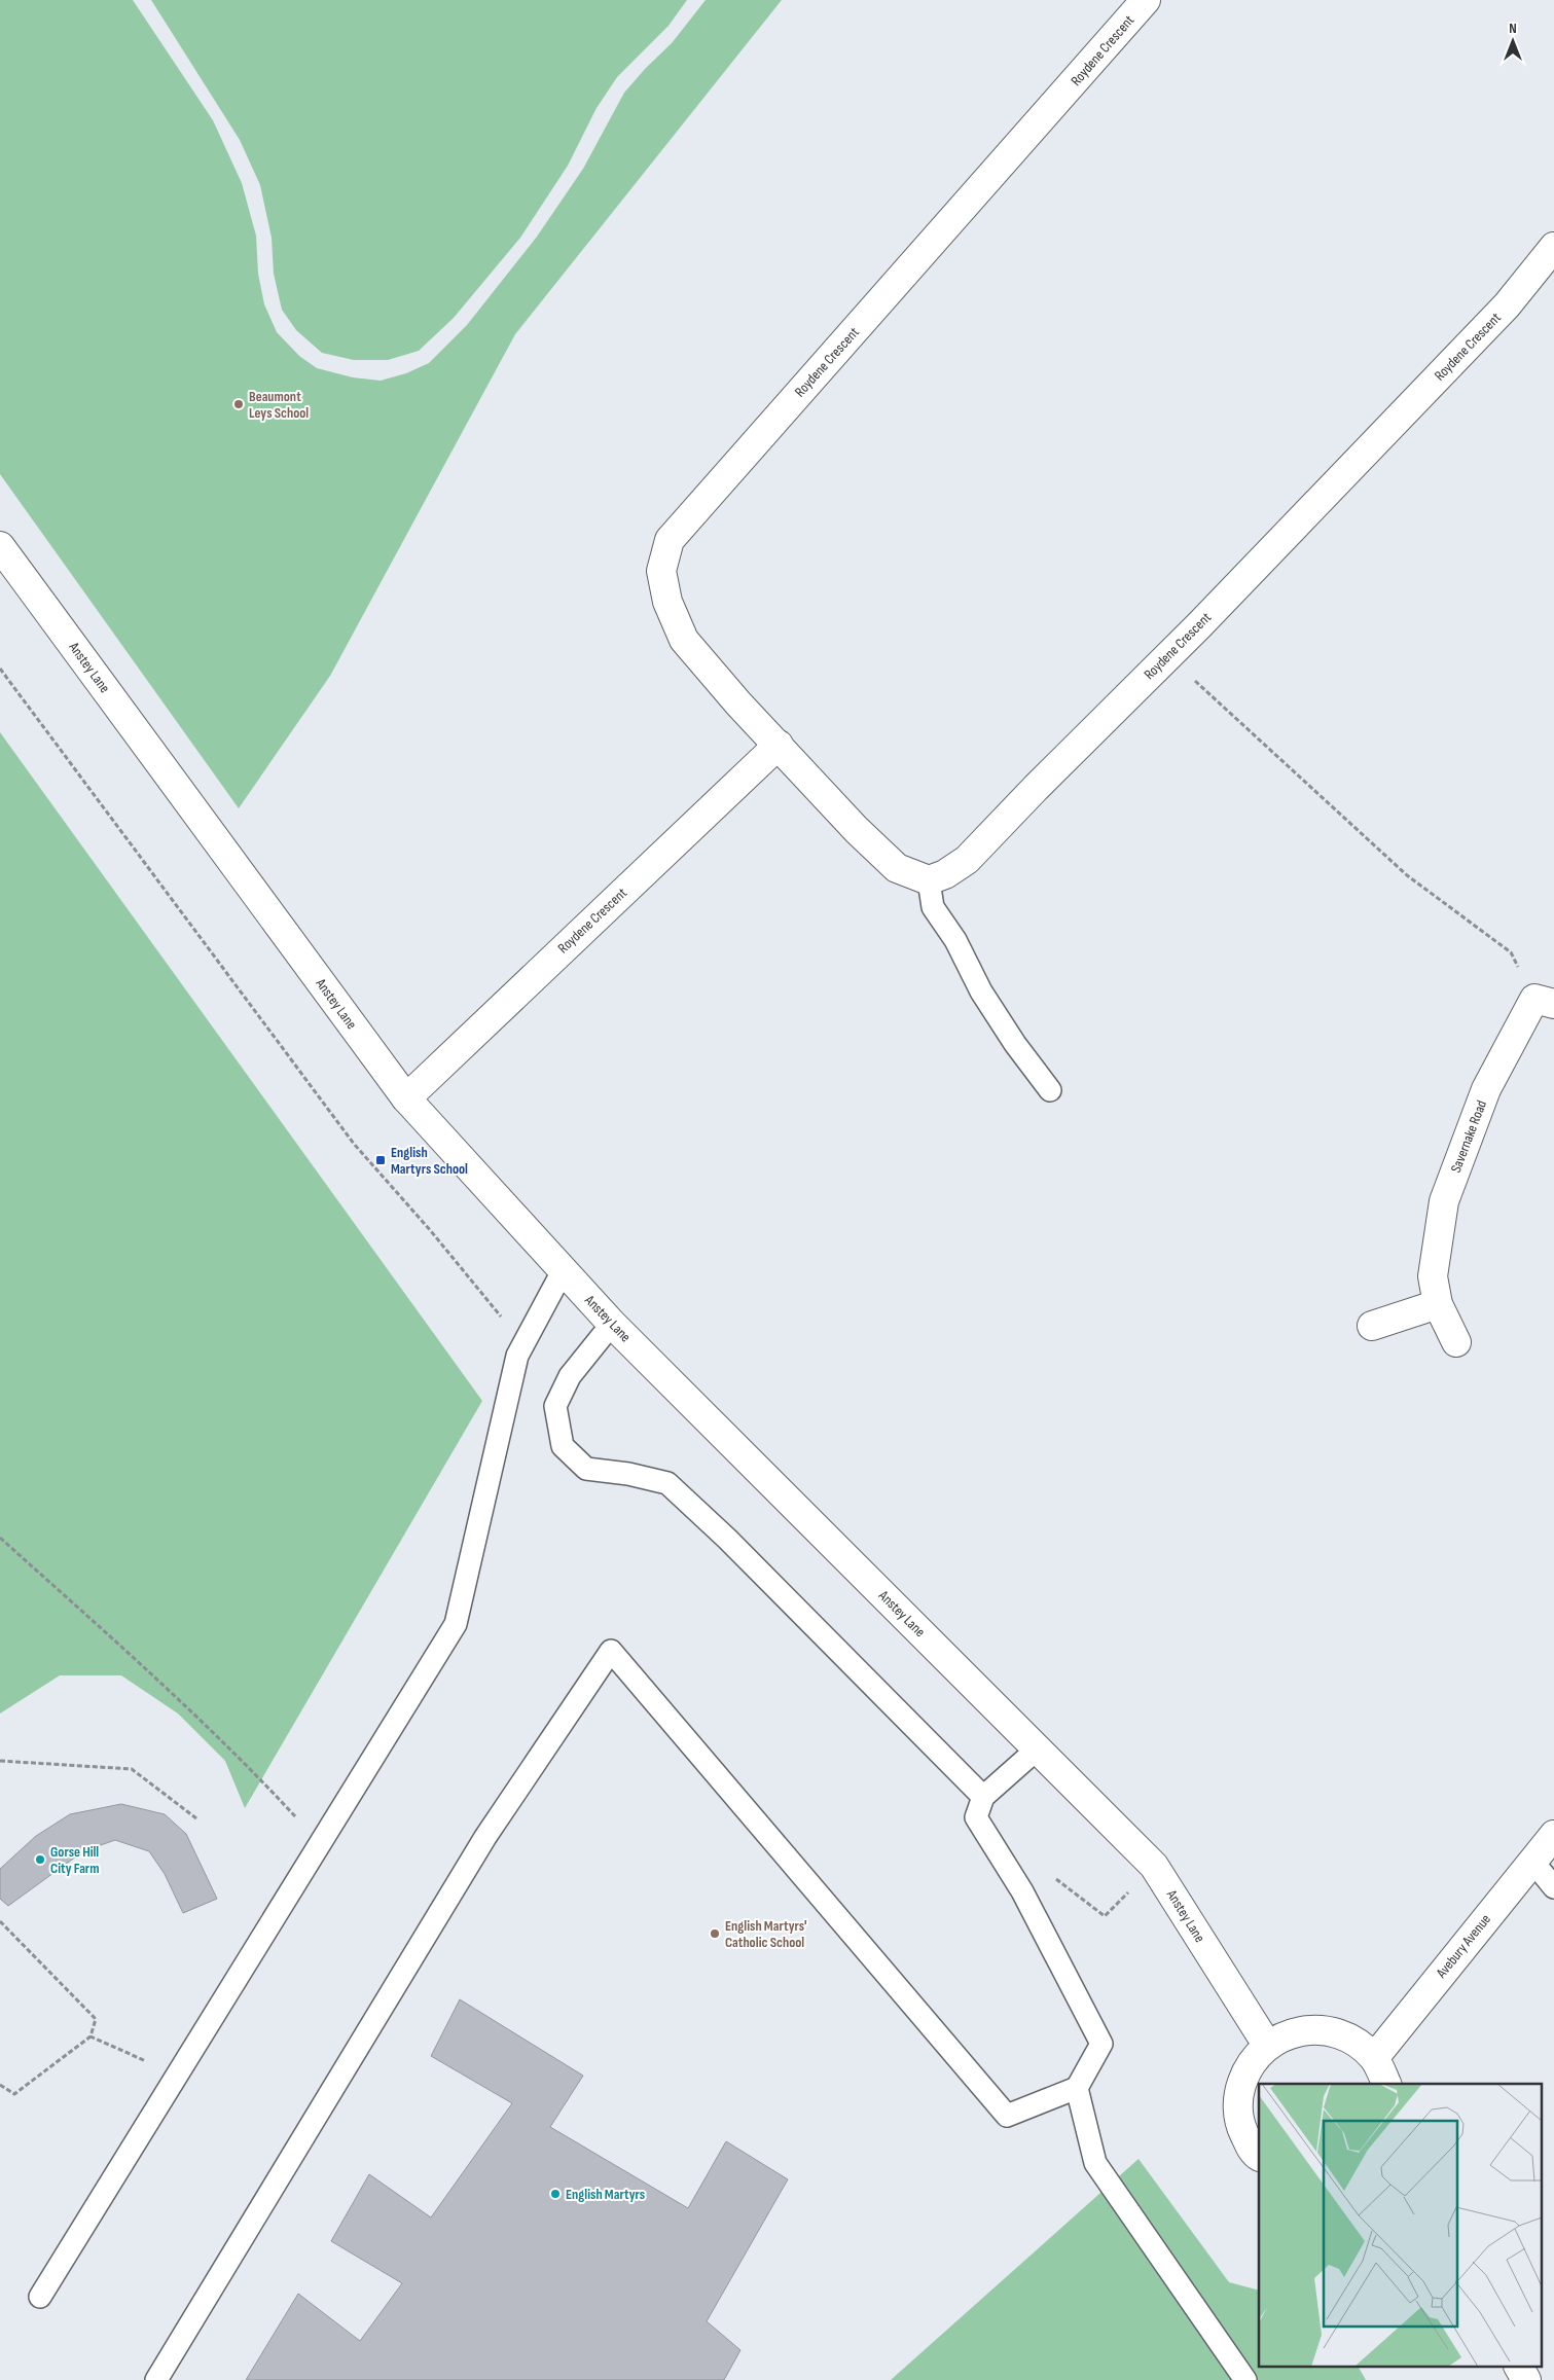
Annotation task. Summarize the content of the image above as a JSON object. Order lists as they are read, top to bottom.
{
  "streets": {
    "street": [
      "Roydene Crescent",
      "Anstey Lane",
      "Savernake Road",
      "Avebury Avenue"
    ]
  },
  "crossings": [
    ["Roydene Crescent", "Anstey Lane"]
  ],
  "places": {
    "other": [
      "Beaumont Leys School",
      "Gorse Hill City Farm",
      "English Martyrs' Catholic School",
      "English Martyrs"
    ],
    "transit": ["English Martyrs School"]
  },
  "north": "top"
}
